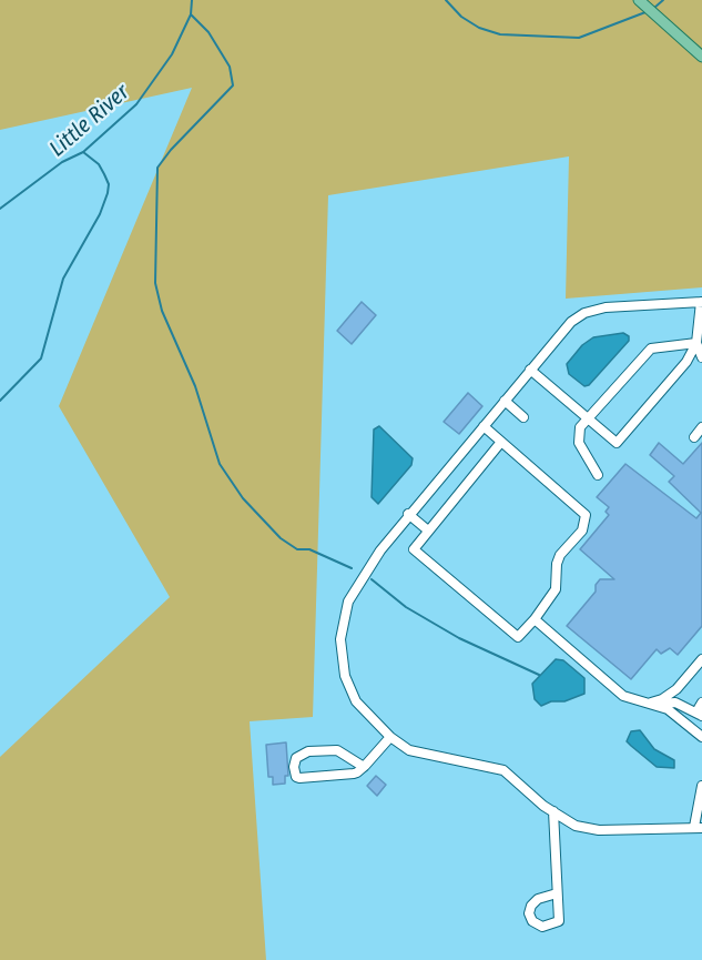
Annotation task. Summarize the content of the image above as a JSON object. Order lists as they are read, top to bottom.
{
  "water": ["Little River"]
}
